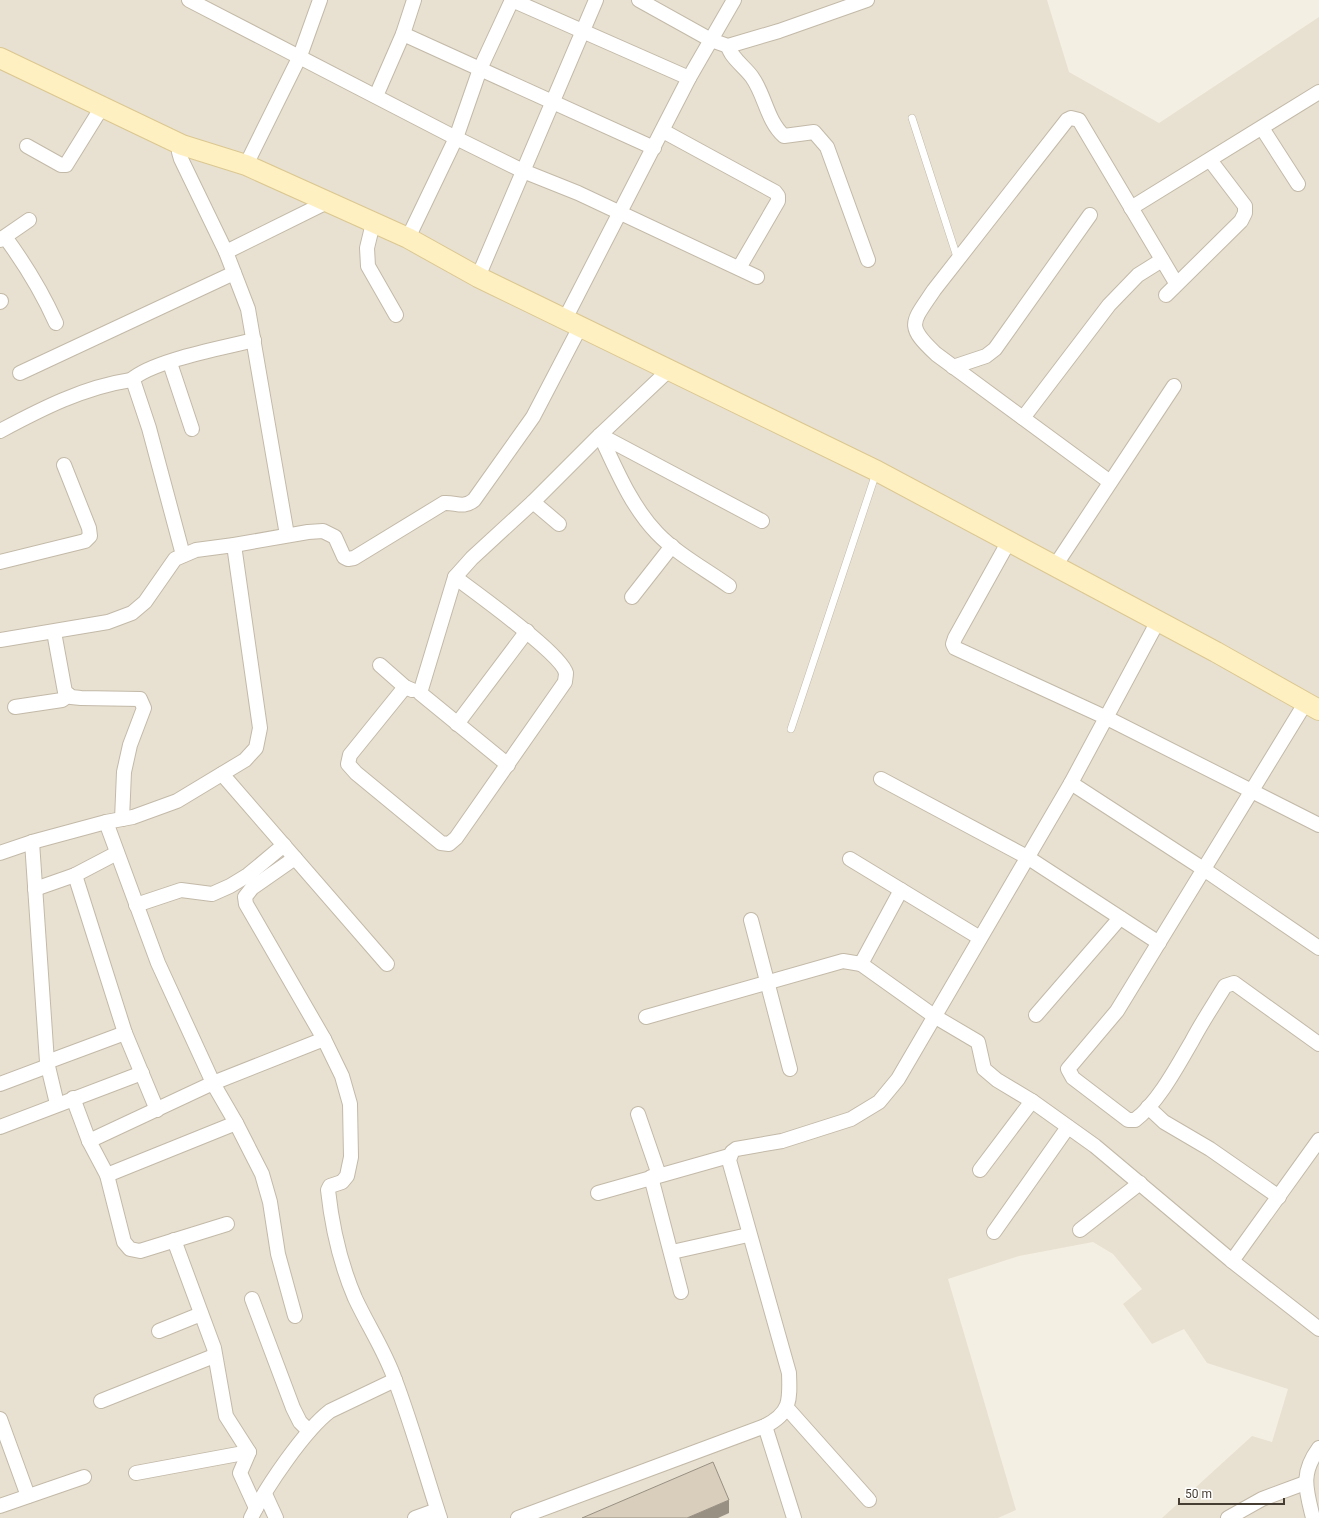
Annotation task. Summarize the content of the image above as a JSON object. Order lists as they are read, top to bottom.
{
  "scale_bar": "50 m"
}
